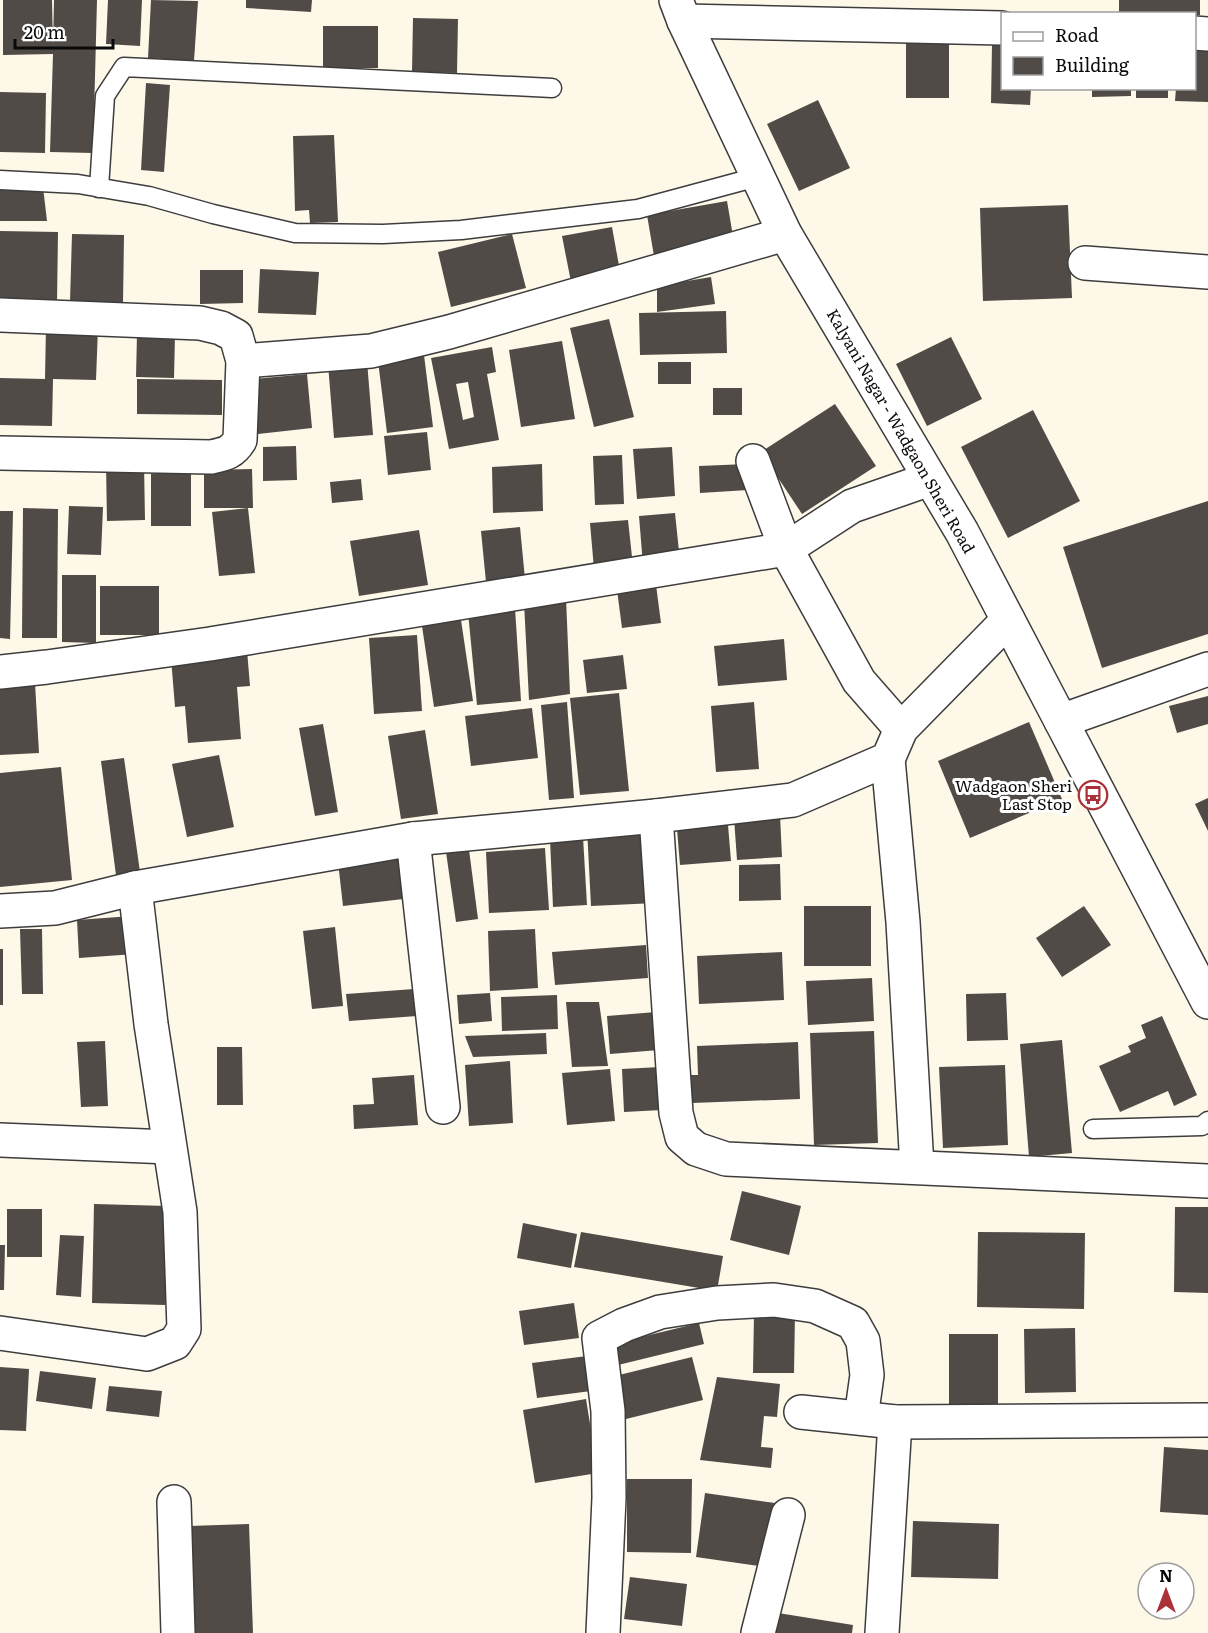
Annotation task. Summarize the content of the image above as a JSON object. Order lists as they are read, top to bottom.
{
  "streets": {
    "street": ["Kalyani Nagar - Wadgaon Sheri Road"]
  },
  "places": {
    "bus stop": ["Wadgaon Sheri Last Stop"]
  },
  "legend": ["Road", "Building"],
  "scale_bar": "20 m",
  "north": "top"
}
